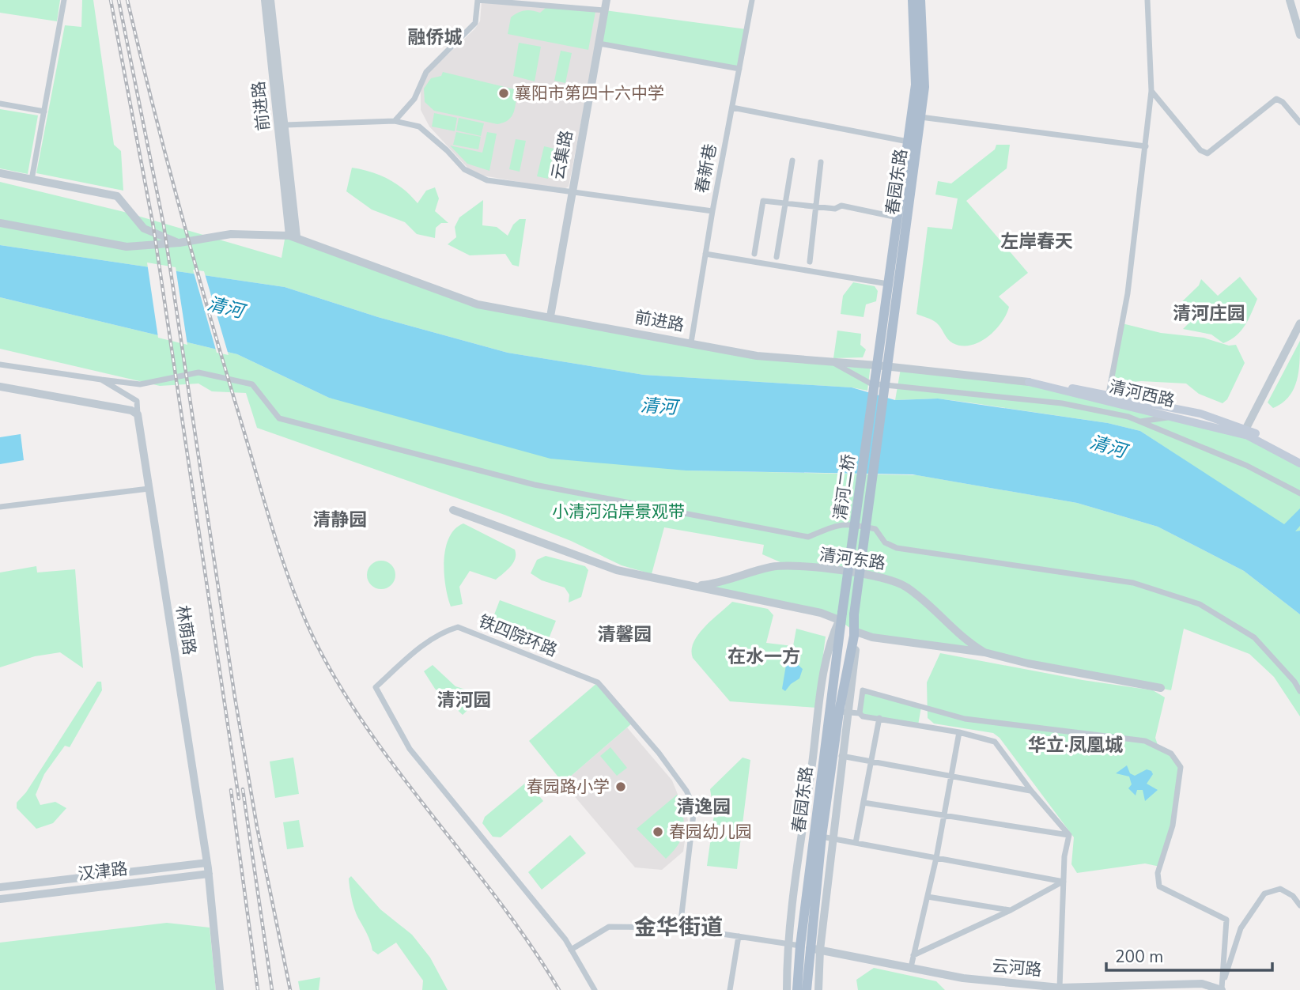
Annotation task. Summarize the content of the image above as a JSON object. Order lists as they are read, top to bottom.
{
  "streets": {
    "main road": ["春园东路", "清河西路", "清河二桥"],
    "street": [
      "前进路",
      "云集路",
      "春新巷",
      "清河东路",
      "林荫路",
      "铁四院环路",
      "汉津路",
      "云河路"
    ]
  },
  "crossings": [
    ["前进路", "云集路"],
    ["前进路", "春新巷"],
    ["前进路", "春园东路"],
    ["前进路", "清河西路"],
    ["前进路", "清河二桥"],
    ["春园东路", "清河二桥"],
    ["春园东路", "清河东路"],
    ["春园东路", "云河路"],
    ["清河二桥", "清河东路"],
    ["林荫路", "汉津路"]
  ],
  "districts": [
    "融侨城",
    "左岸春天",
    "清河庄园",
    "清静园",
    "清馨园",
    "在水一方",
    "清河园",
    "华立·凤凰城",
    "清逸园",
    "金华街道"
  ],
  "water": ["清河"],
  "parks": ["小清河沿岸景观带"],
  "places": ["襄阳市第四十六中学", "春园路小学", "春园幼儿园"],
  "scale_bar": "200 m"
}
